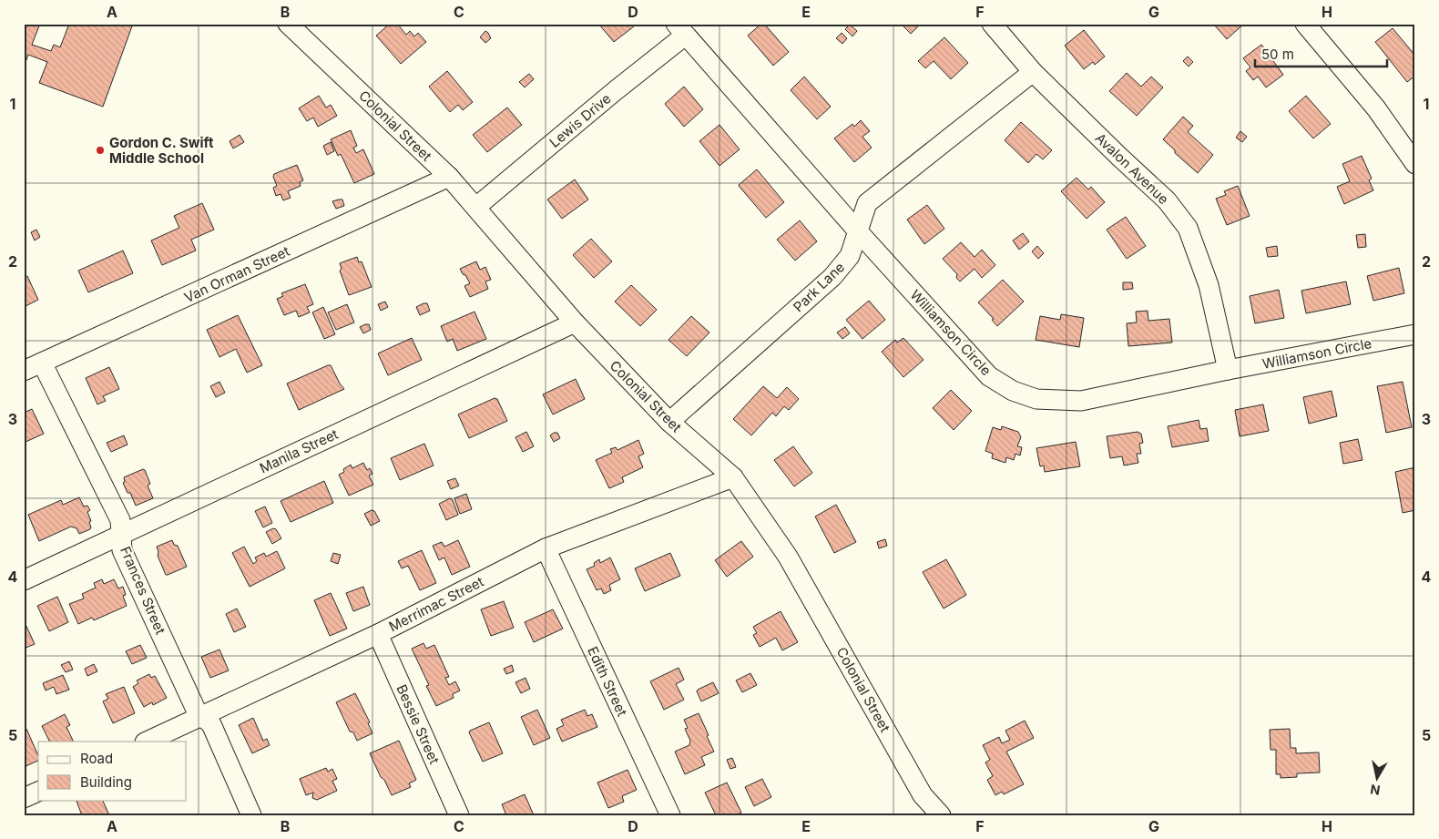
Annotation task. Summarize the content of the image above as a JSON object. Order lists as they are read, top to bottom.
{
  "streets": {
    "street": [
      "Lewis Drive",
      "Colonial Street",
      "Avalon Avenue",
      "Van Orman Street",
      "Park Lane",
      "Williamson Circle",
      "Manila Street",
      "Frances Street",
      "Merrimac Street",
      "Edith Street",
      "Bessie Street"
    ]
  },
  "crossings": [
    ["Lewis Drive", "Colonial Street"],
    ["Lewis Drive", "Williamson Circle"],
    ["Colonial Street", "Van Orman Street"],
    ["Colonial Street", "Park Lane"],
    ["Colonial Street", "Manila Street"],
    ["Colonial Street", "Merrimac Street"],
    ["Avalon Avenue", "Park Lane"],
    ["Avalon Avenue", "Williamson Circle"],
    ["Van Orman Street", "Frances Street"],
    ["Park Lane", "Williamson Circle"],
    ["Manila Street", "Frances Street"],
    ["Frances Street", "Merrimac Street"],
    ["Merrimac Street", "Edith Street"],
    ["Merrimac Street", "Bessie Street"]
  ],
  "places": ["Gordon C. Swift Middle School"],
  "legend": ["Road", "Building"],
  "scale_bar": "50 m",
  "north": "bottom",
  "grid": {
    "columns": [
      "A",
      "B",
      "C",
      "D",
      "E",
      "F",
      "G",
      "H"
    ],
    "rows": [
      "1",
      "2",
      "3",
      "4",
      "5"
    ]
  }
}
